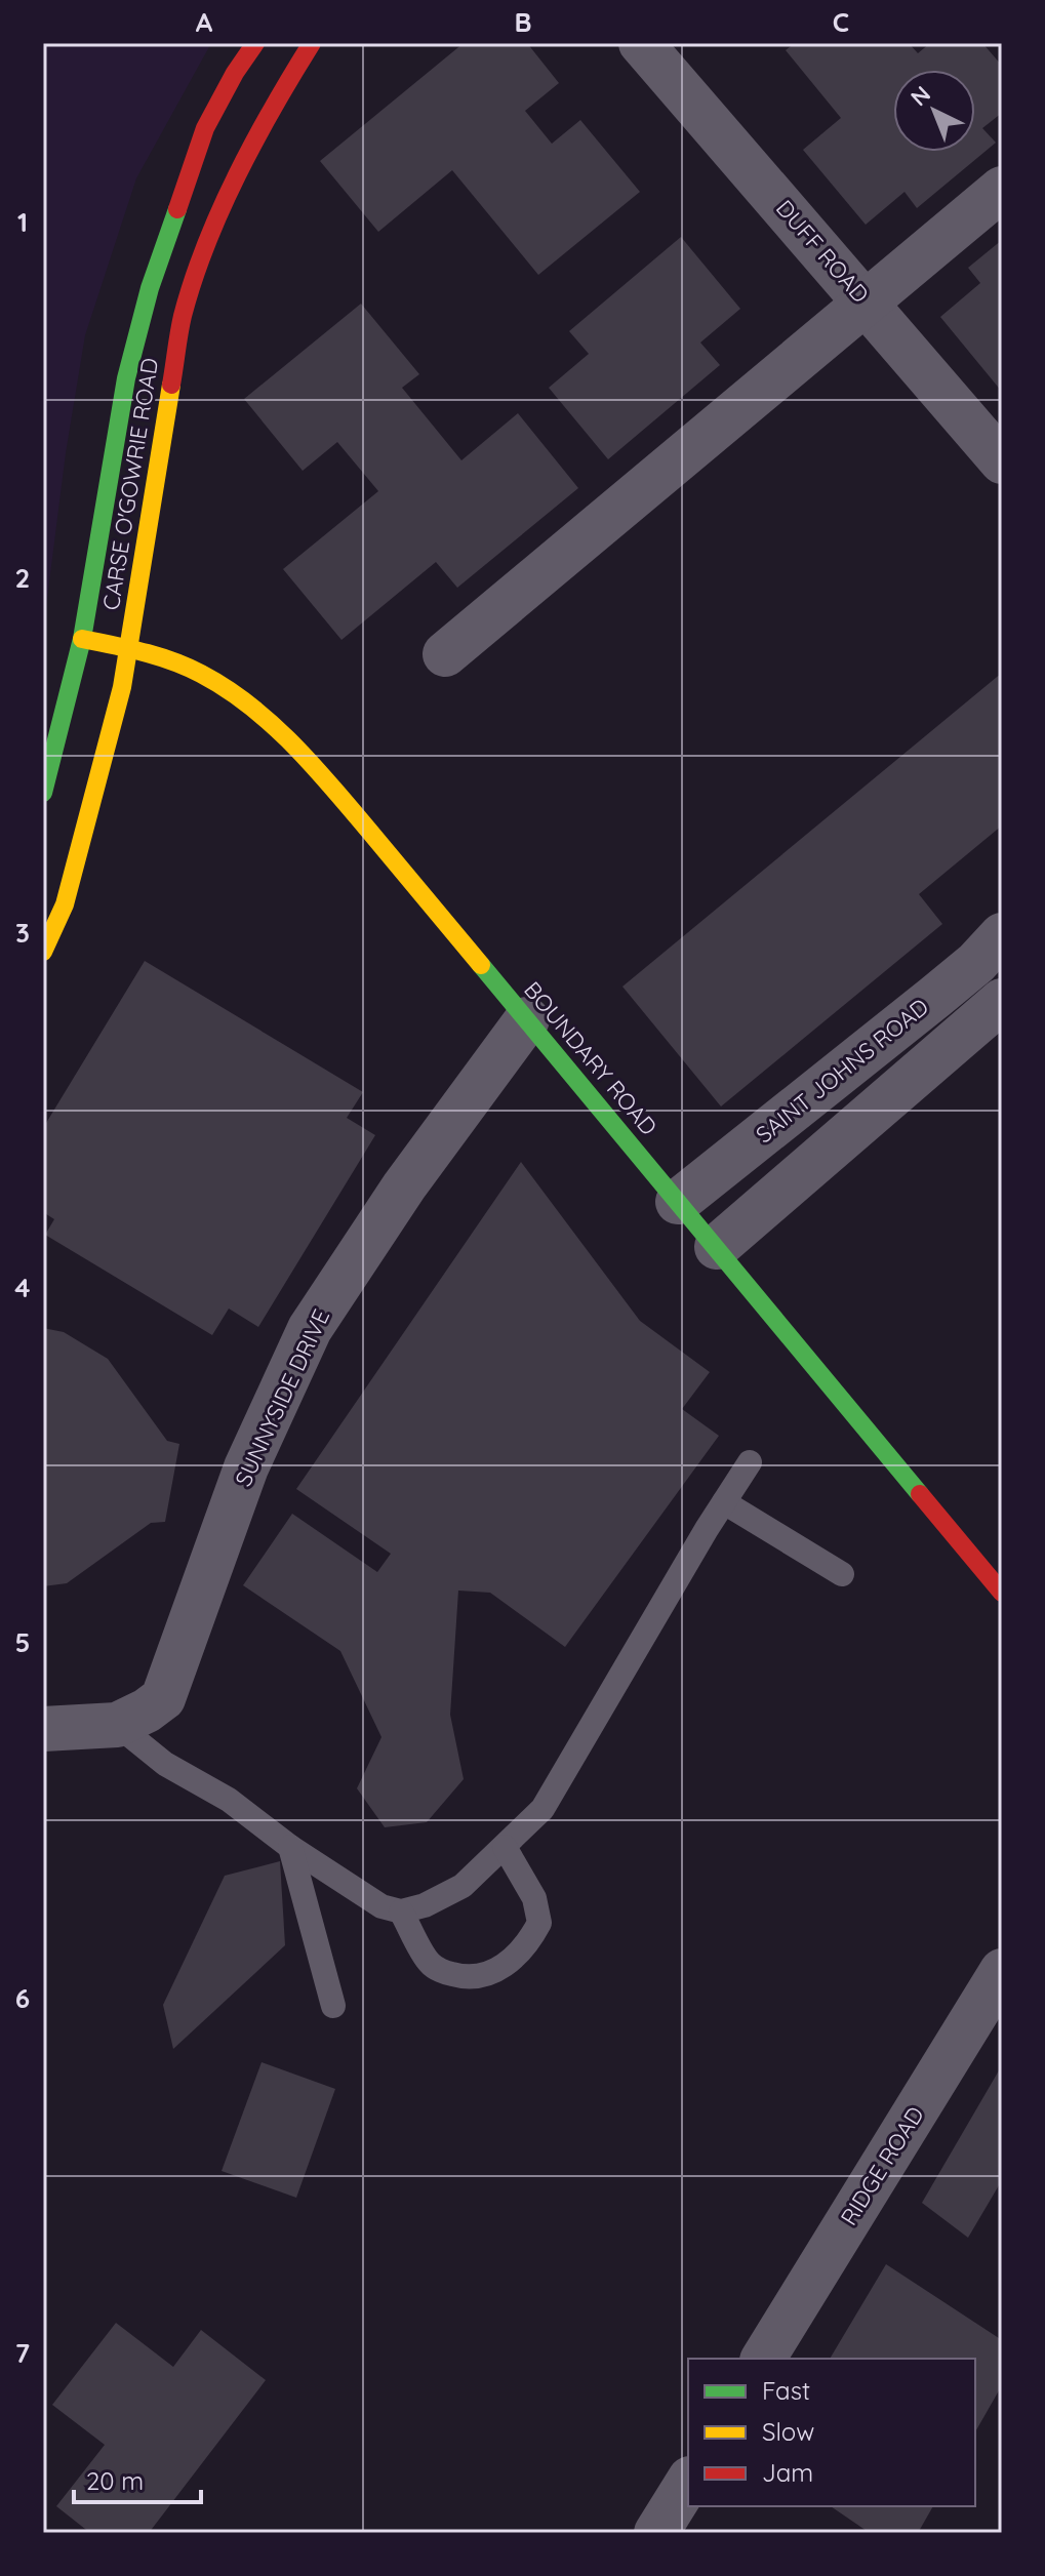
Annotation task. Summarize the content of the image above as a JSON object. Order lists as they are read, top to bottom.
{
  "streets": {
    "main road": ["CARSE O'GOWRIE ROAD", "BOUNDARY ROAD"],
    "street": [
      "DUFF ROAD",
      "SAINT JOHNS ROAD",
      "SUNNYSIDE DRIVE",
      "RIDGE ROAD"
    ]
  },
  "crossings": [
    ["CARSE O'GOWRIE ROAD", "BOUNDARY ROAD"],
    ["BOUNDARY ROAD", "SAINT JOHNS ROAD"],
    ["BOUNDARY ROAD", "SUNNYSIDE DRIVE"]
  ],
  "legend": ["Fast", "Slow", "Jam"],
  "scale_bar": "20 m",
  "north": "top left",
  "grid": {
    "columns": ["A", "B", "C"],
    "rows": [
      "1",
      "2",
      "3",
      "4",
      "5",
      "6",
      "7"
    ]
  }
}
